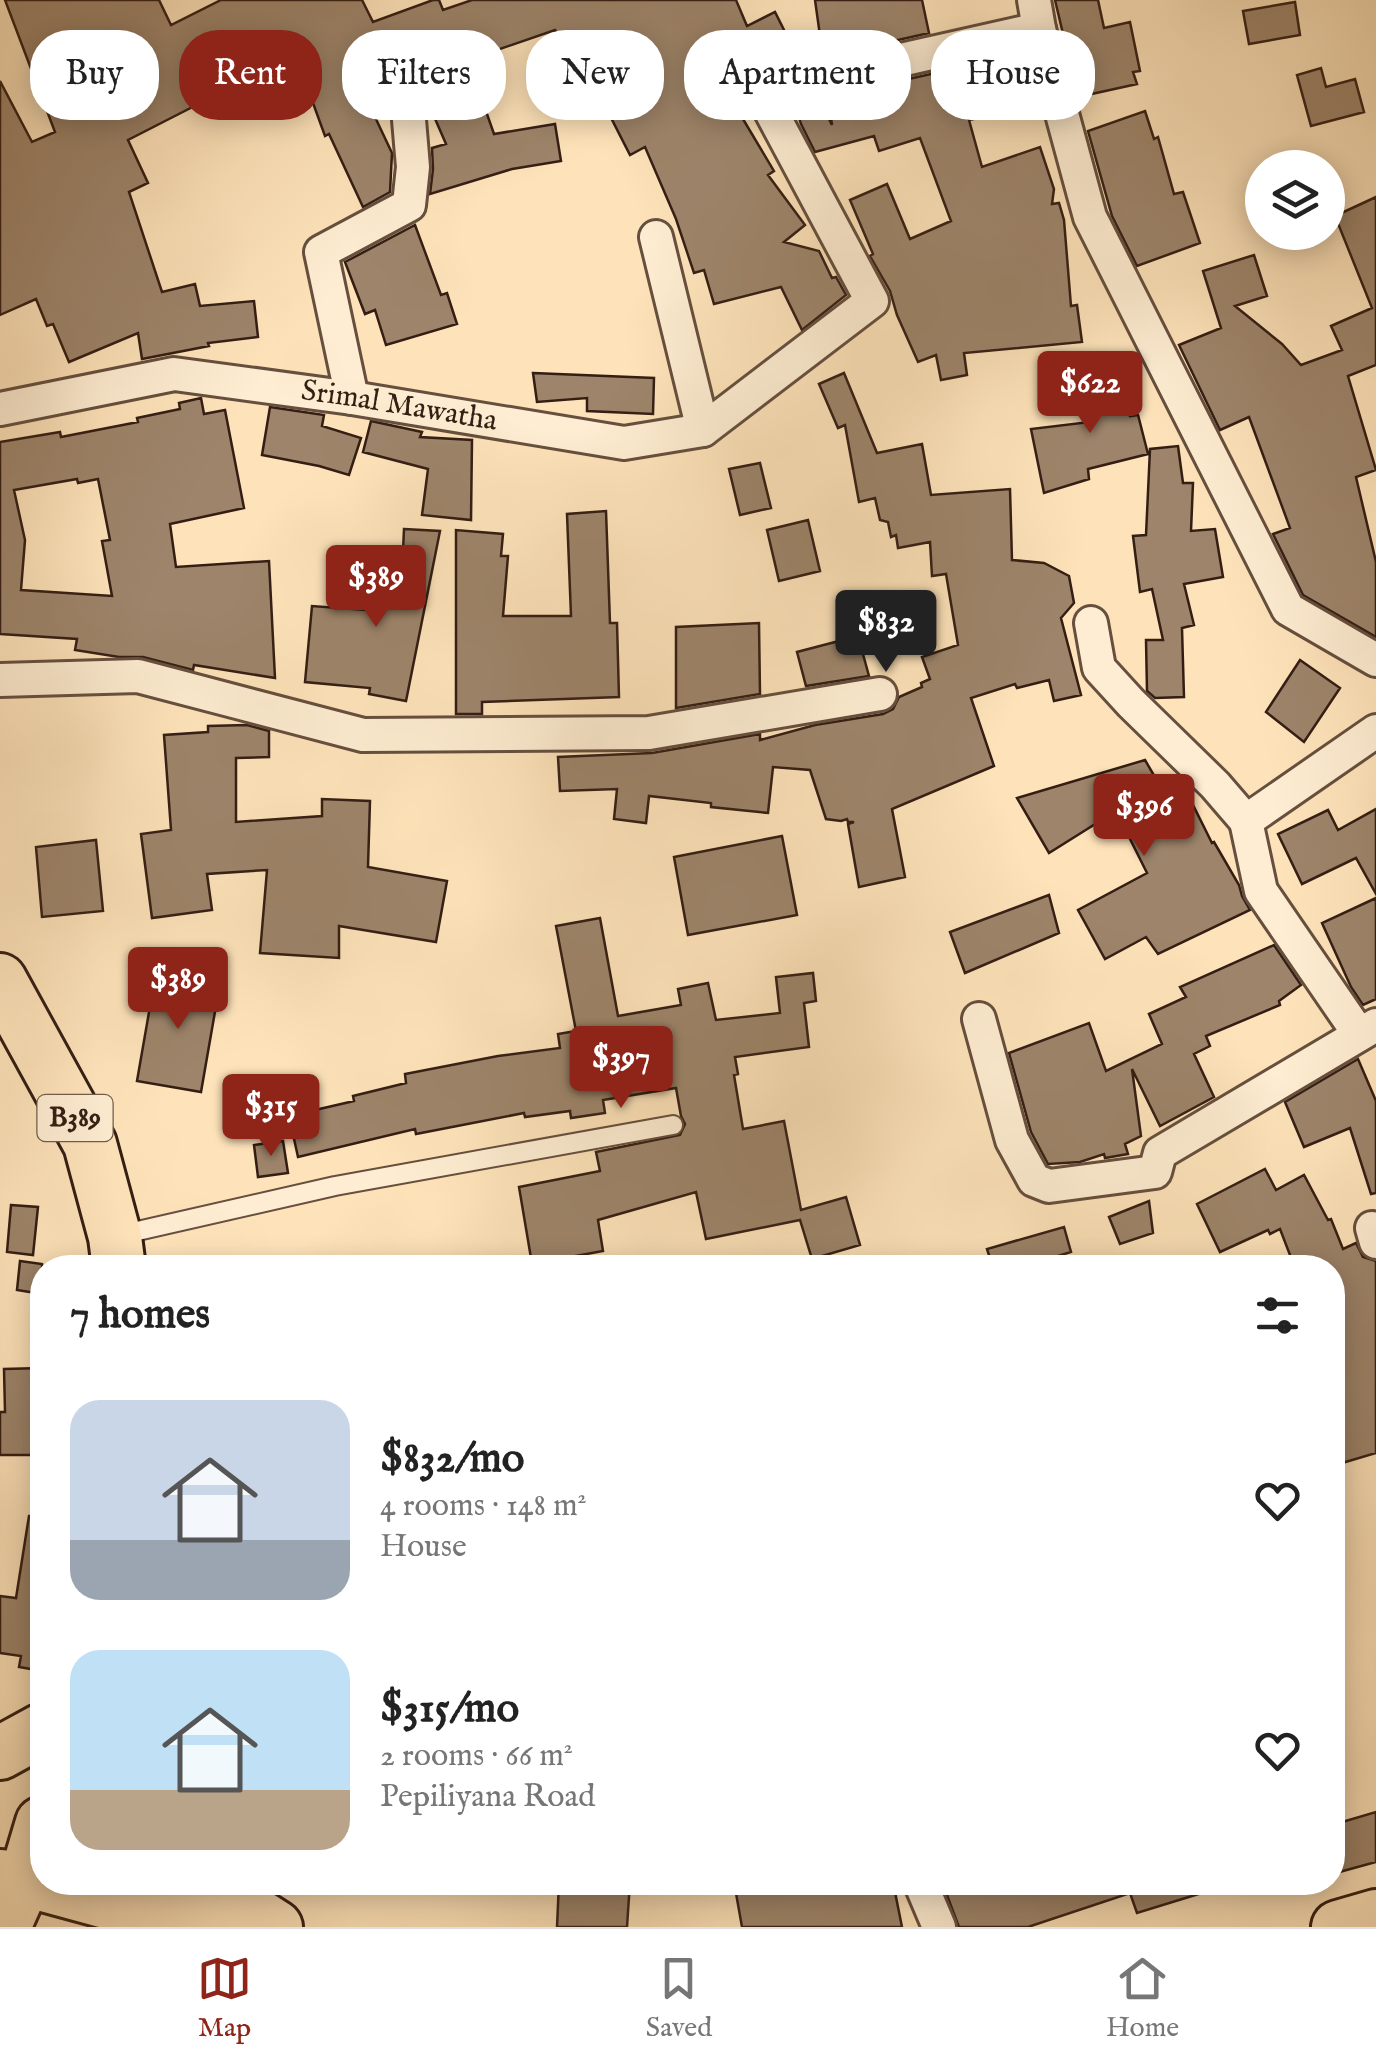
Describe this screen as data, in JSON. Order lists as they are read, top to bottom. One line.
{"streets":{"main road":["B389"],"street":["Srimal Mawatha"]},"page":{"chip":["Buy","Rent","Filters","New","Apartment","House"],"price":["$622","$389","$832","$396","$389","$397","$315"],"heading":"7 homes","list":[{"name":"$832/mo","note":"4 rooms · 148 m² · House"},{"name":"$315/mo","note":"2 rooms · 66 m² · Pepiliyana Road"}],"tabs":["Map","Saved","Home"]}}
